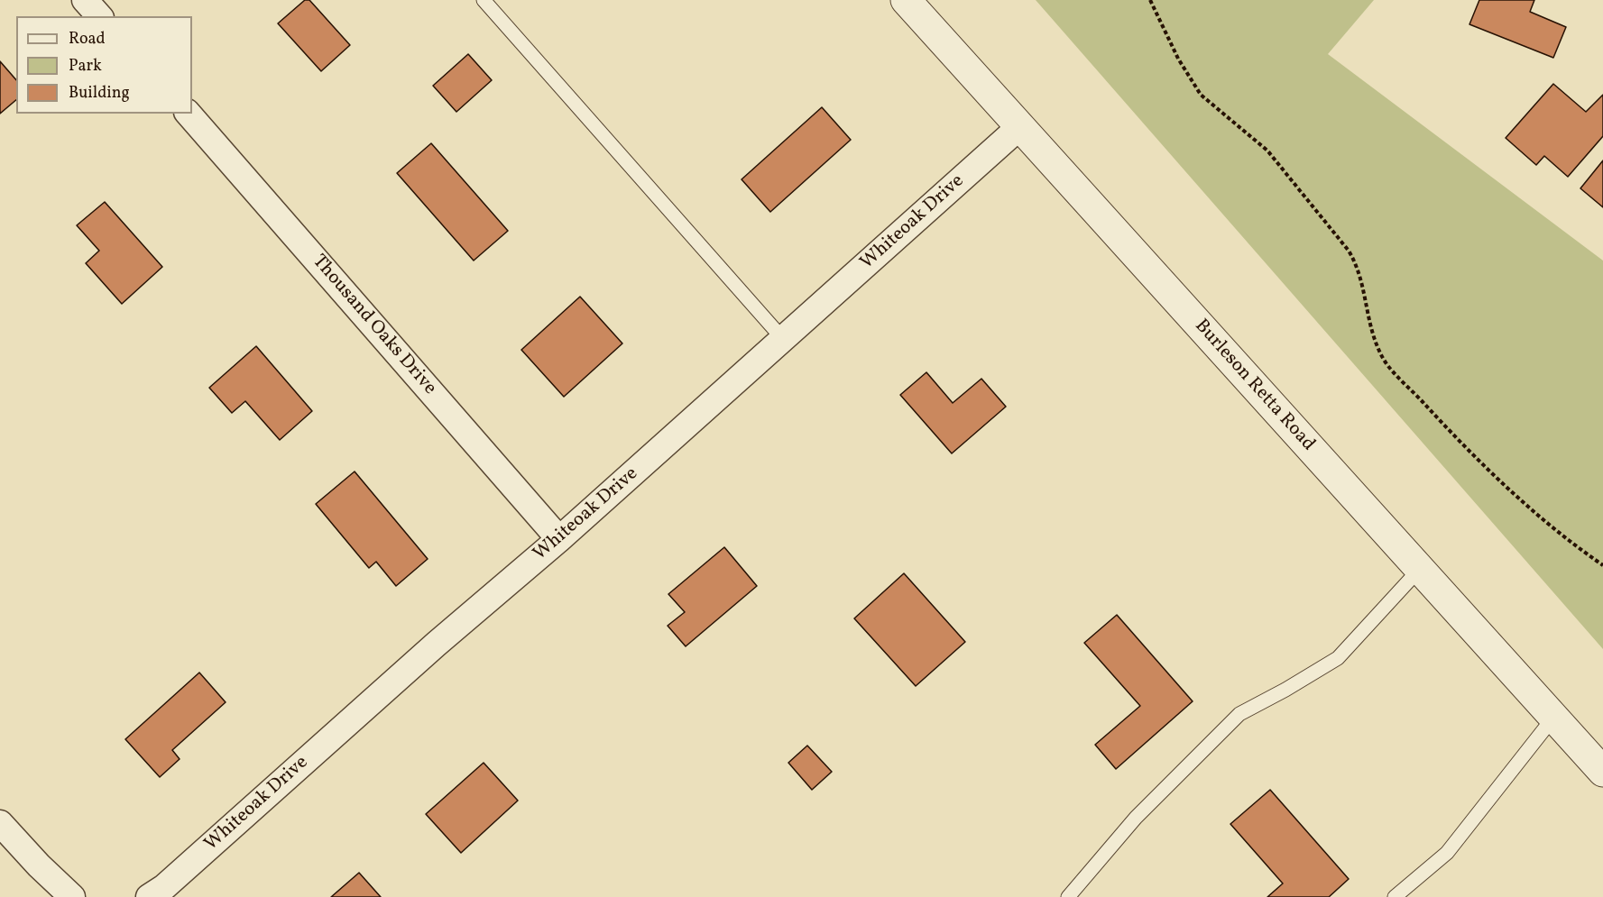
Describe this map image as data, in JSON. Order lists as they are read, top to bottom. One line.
{"streets":{"street":["Whiteoak Drive","Thousand Oaks Drive","Burleson Retta Road"]},"crossings":[["Whiteoak Drive","Thousand Oaks Drive"],["Whiteoak Drive","Burleson Retta Road"]],"legend":["Road","Park","Building"]}
